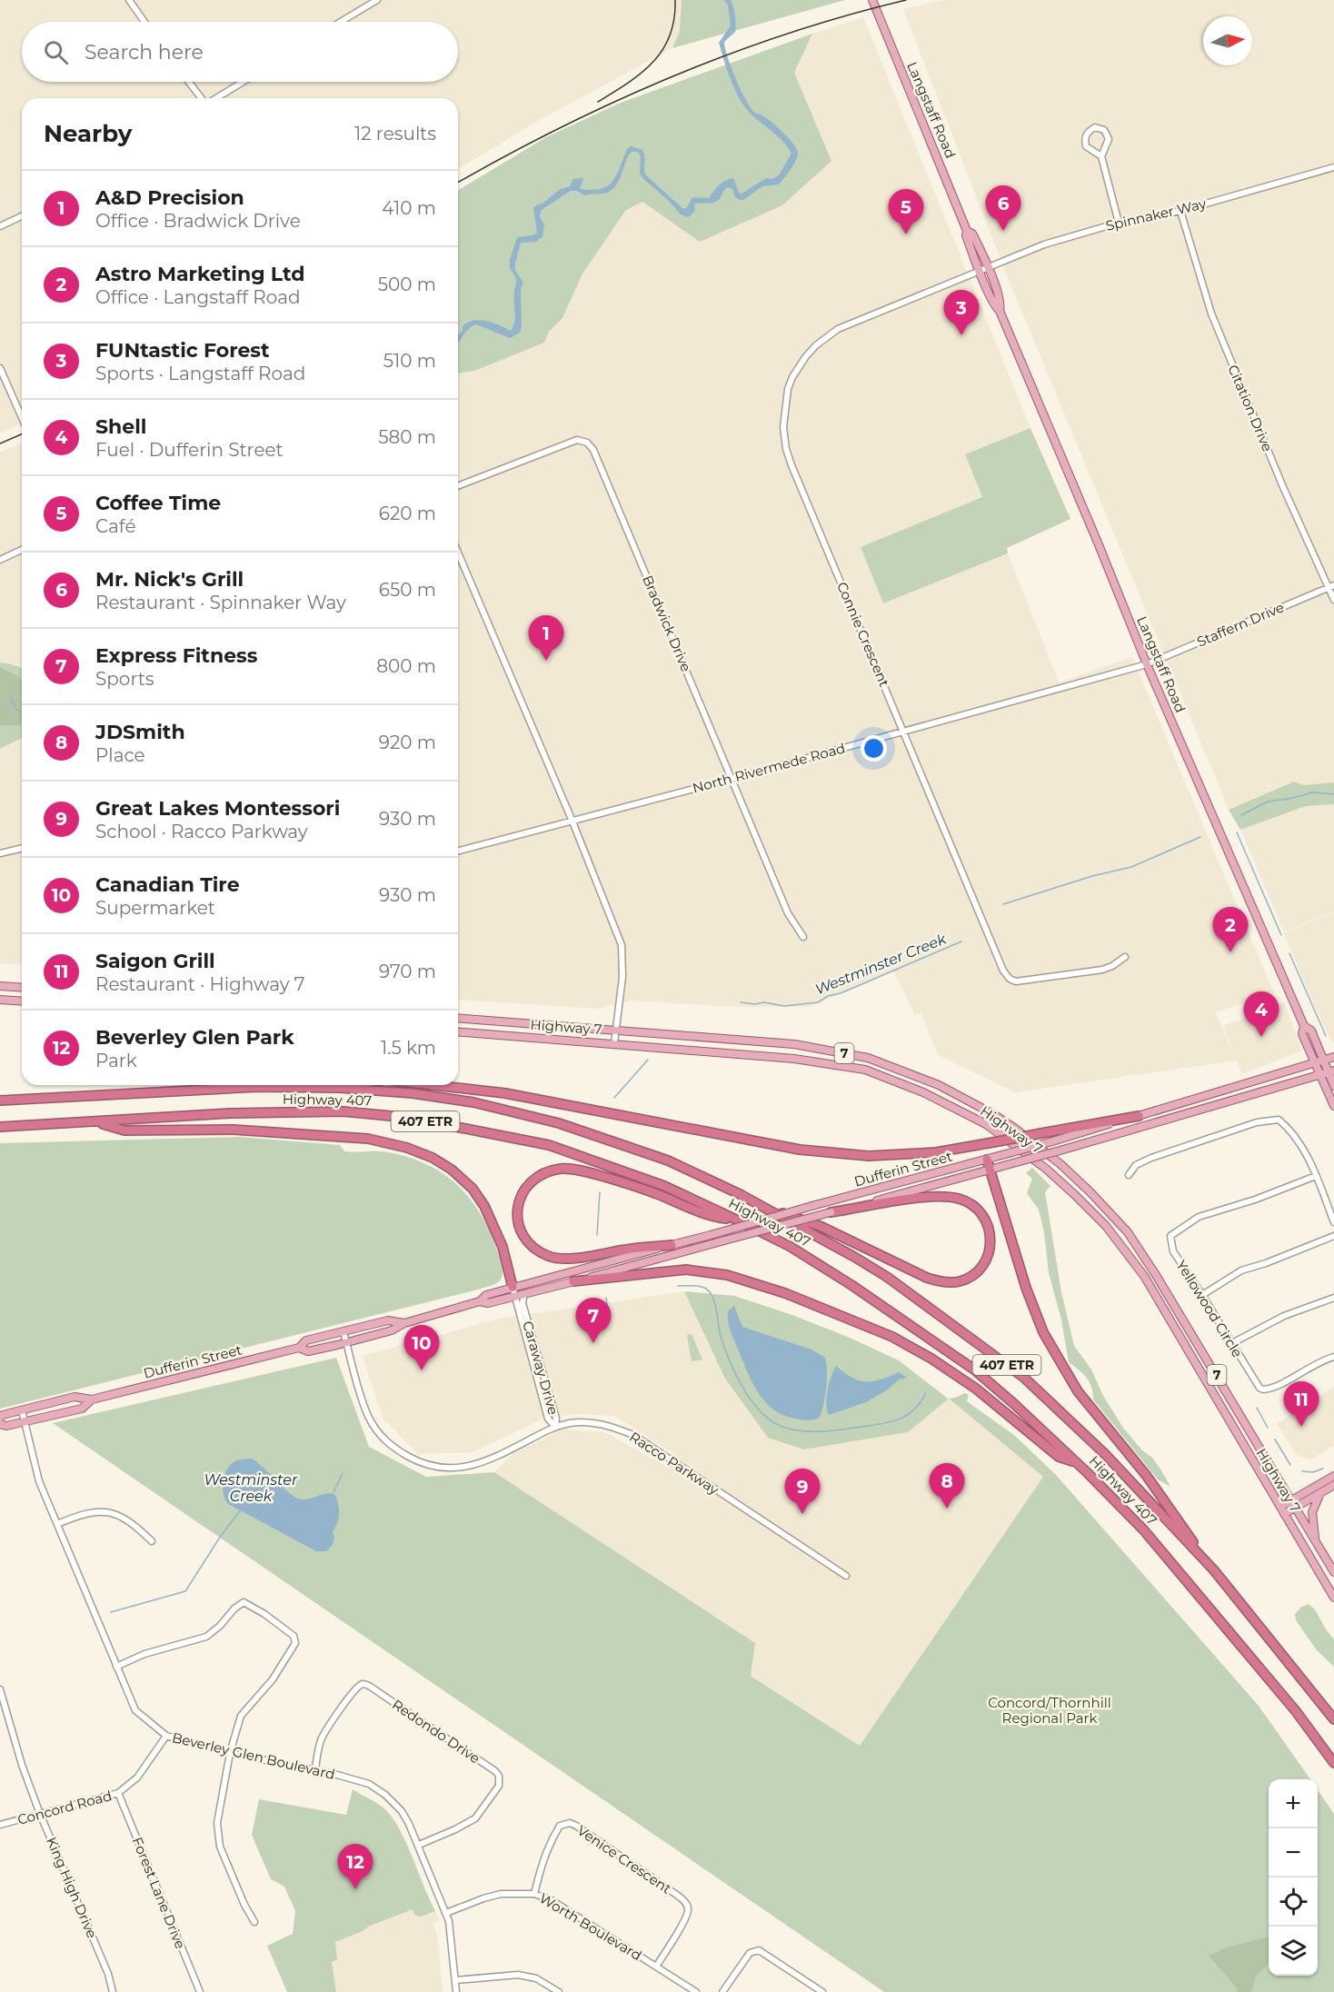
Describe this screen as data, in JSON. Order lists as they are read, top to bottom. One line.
{"streets":{"highway":["Highway 407","407 ETR"],"main road":["Langstaff Road","Highway 7","7","Dufferin Street"],"street":["Spinnaker Way","Citation Drive","Bradwick Drive","Staffern Drive","Connie Crescent","North Rivermede Road","Yellowood Circle","Caraway Drive","Racco Parkway","Redondo Drive","Beverley Glen Boulevard","Concord Road","Venice Crescent","King High Drive","Forest Lane Drive","Worth Boulevard"]},"crossings":[["Langstaff Road","Spinnaker Way"],["Langstaff Road","Staffern Drive"],["Langstaff Road","Connie Crescent"],["Langstaff Road","North Rivermede Road"],["Langstaff Road","Dufferin Street"],["Spinnaker Way","Citation Drive"],["Spinnaker Way","Connie Crescent"],["Citation Drive","Staffern Drive"],["Bradwick Drive","North Rivermede Road"],["Staffern Drive","North Rivermede Road"],["Connie Crescent","North Rivermede Road"],["Dufferin Street","Caraway Drive"],["Dufferin Street","Racco Parkway"],["Dufferin Street","Beverley Glen Boulevard"],["Caraway Drive","Racco Parkway"],["Redondo Drive","Beverley Glen Boulevard"],["Beverley Glen Boulevard","Concord Road"],["Beverley Glen Boulevard","Worth Boulevard"],["Concord Road","King High Drive"],["Concord Road","Forest Lane Drive"],["Venice Crescent","Worth Boulevard"]],"water":["Westminster Creek"],"parks":["Concord/Thornhill Regional Park"],"north":"right","page":{"search":"Search here","heading":["Nearby","12 results"],"list":[{"mark":"1","name":"A&D Precision","note":"Office · Bradwick Drive","value":"410 m"},{"mark":"2","name":"Astro Marketing Ltd","note":"Office · Langstaff Road","value":"500 m"},{"mark":"3","name":"FUNtastic Forest","note":"Sports · Langstaff Road","value":"510 m"},{"mark":"4","name":"Shell","note":"Fuel · Dufferin Street","value":"580 m"},{"mark":"5","name":"Coffee Time","note":"Café","value":"620 m"},{"mark":"6","name":"Mr. Nick's Grill","note":"Restaurant · Spinnaker Way","value":"650 m"},{"mark":"7","name":"Express Fitness","note":"Sports","value":"800 m"},{"mark":"8","name":"JDSmith","note":"Place","value":"920 m"},{"mark":"9","name":"Great Lakes Montessori","note":"School · Racco Parkway","value":"930 m"},{"mark":"10","name":"Canadian Tire","note":"Supermarket","value":"930 m"},{"mark":"11","name":"Saigon Grill","note":"Restaurant · Highway 7","value":"970 m"},{"mark":"12","name":"Beverley Glen Park","note":"Park","value":"1.5 km"}],"pins":["6","5","3","1","2","4","7","10","11","8","9","12"],"map_buttons":["+","−"]}}
